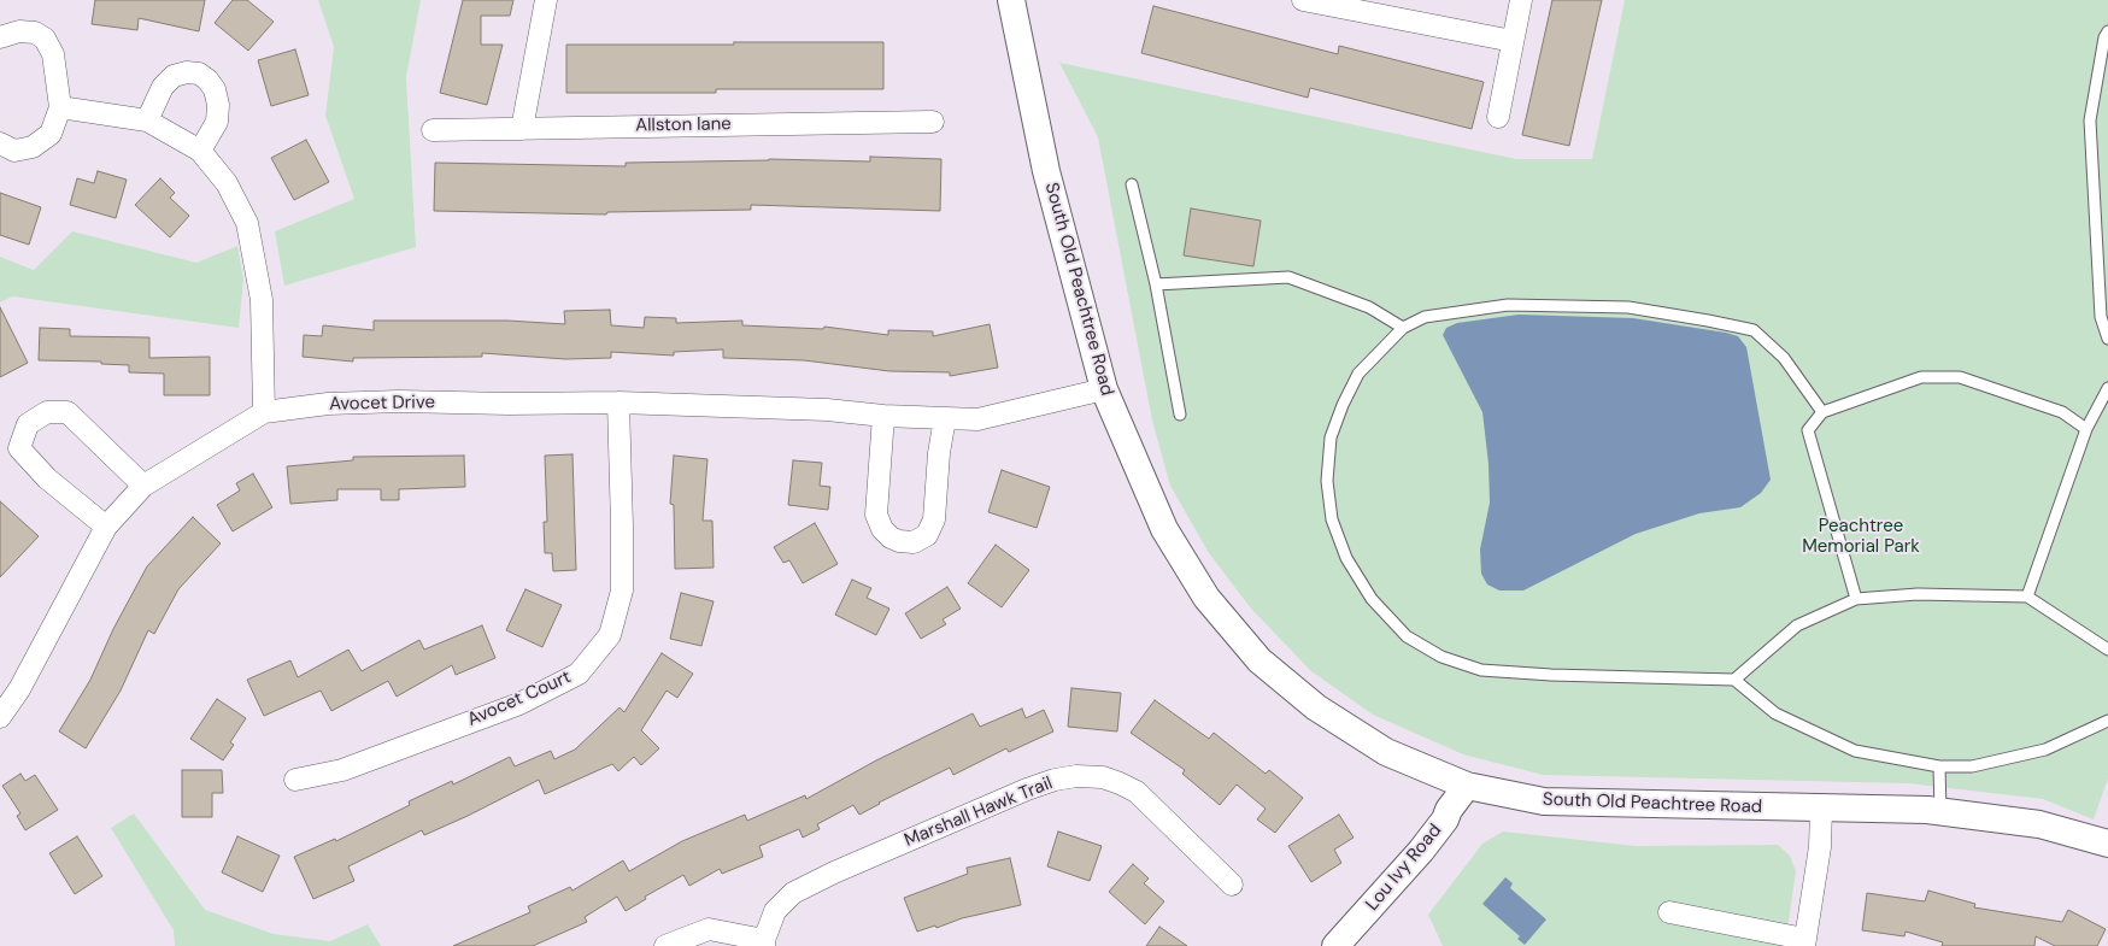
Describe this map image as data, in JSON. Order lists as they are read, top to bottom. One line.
{"streets":{"street":["Allston lane","South Old Peachtree Road","Avocet Drive","Avocet Court","Marshall Hawk Trail","Lou Ivy Road"]},"crossings":[["South Old Peachtree Road","Avocet Drive"],["South Old Peachtree Road","Lou Ivy Road"],["Avocet Drive","Avocet Court"]],"parks":["Peachtree Memorial Park"]}
